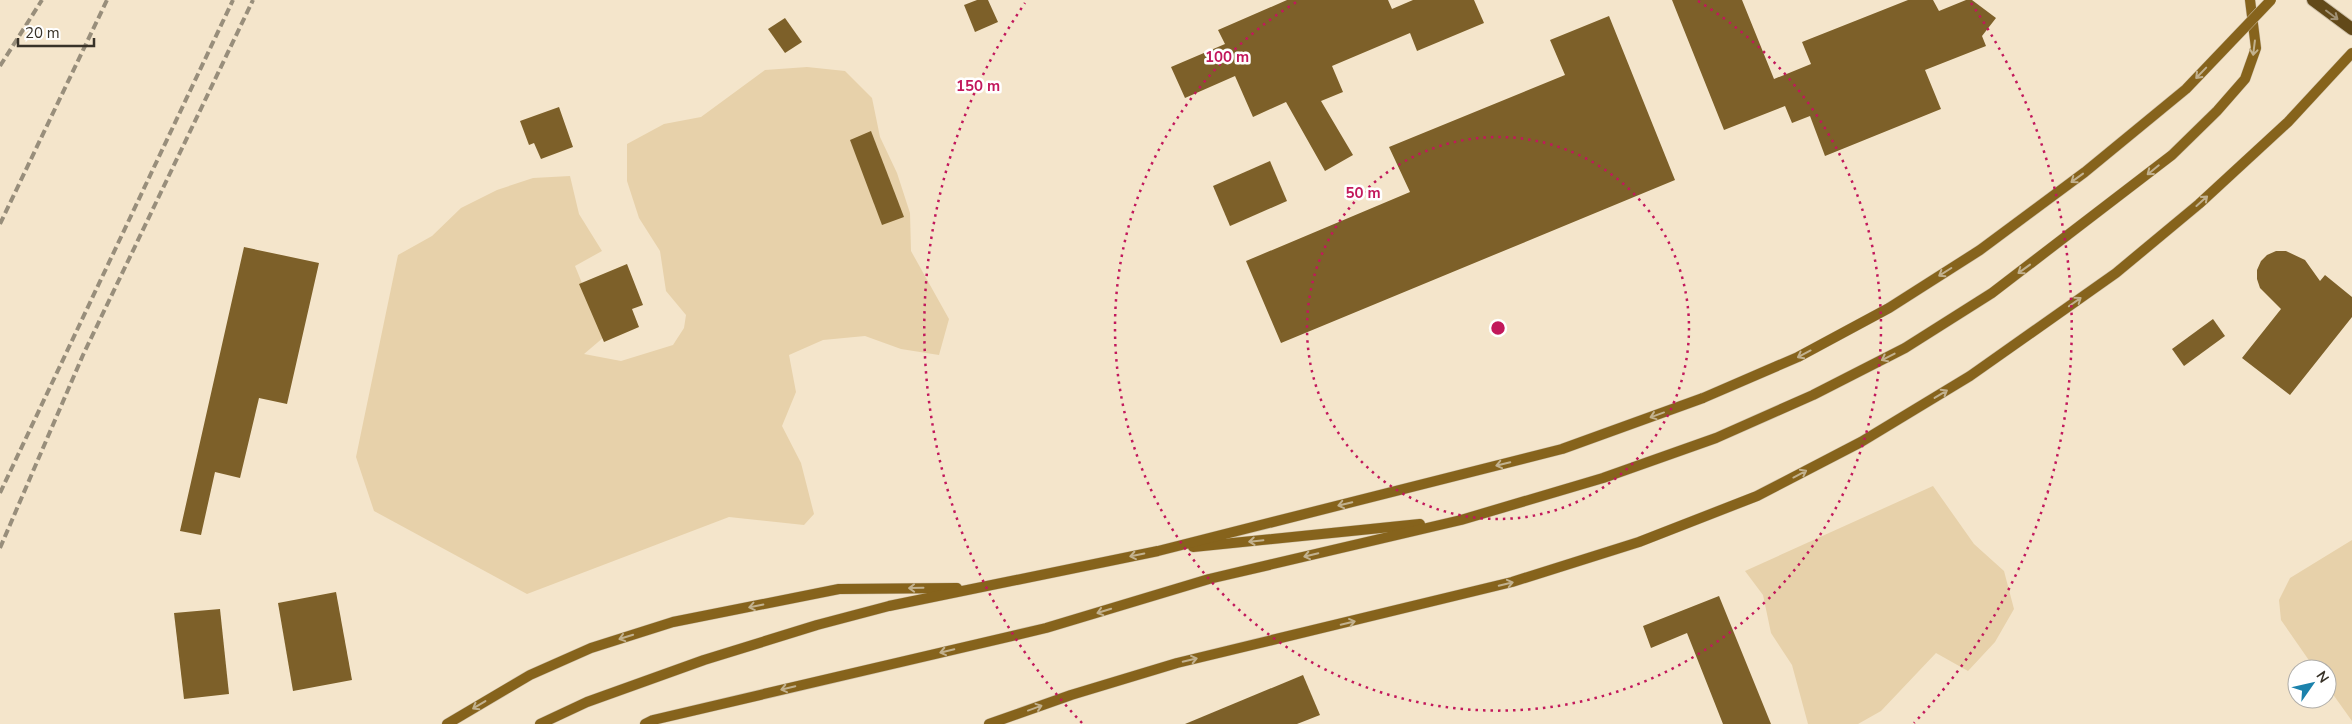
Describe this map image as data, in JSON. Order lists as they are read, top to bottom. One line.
{"scale_bar":"20 m","north":"top right","rings":["100 m","150 m","50 m"]}
